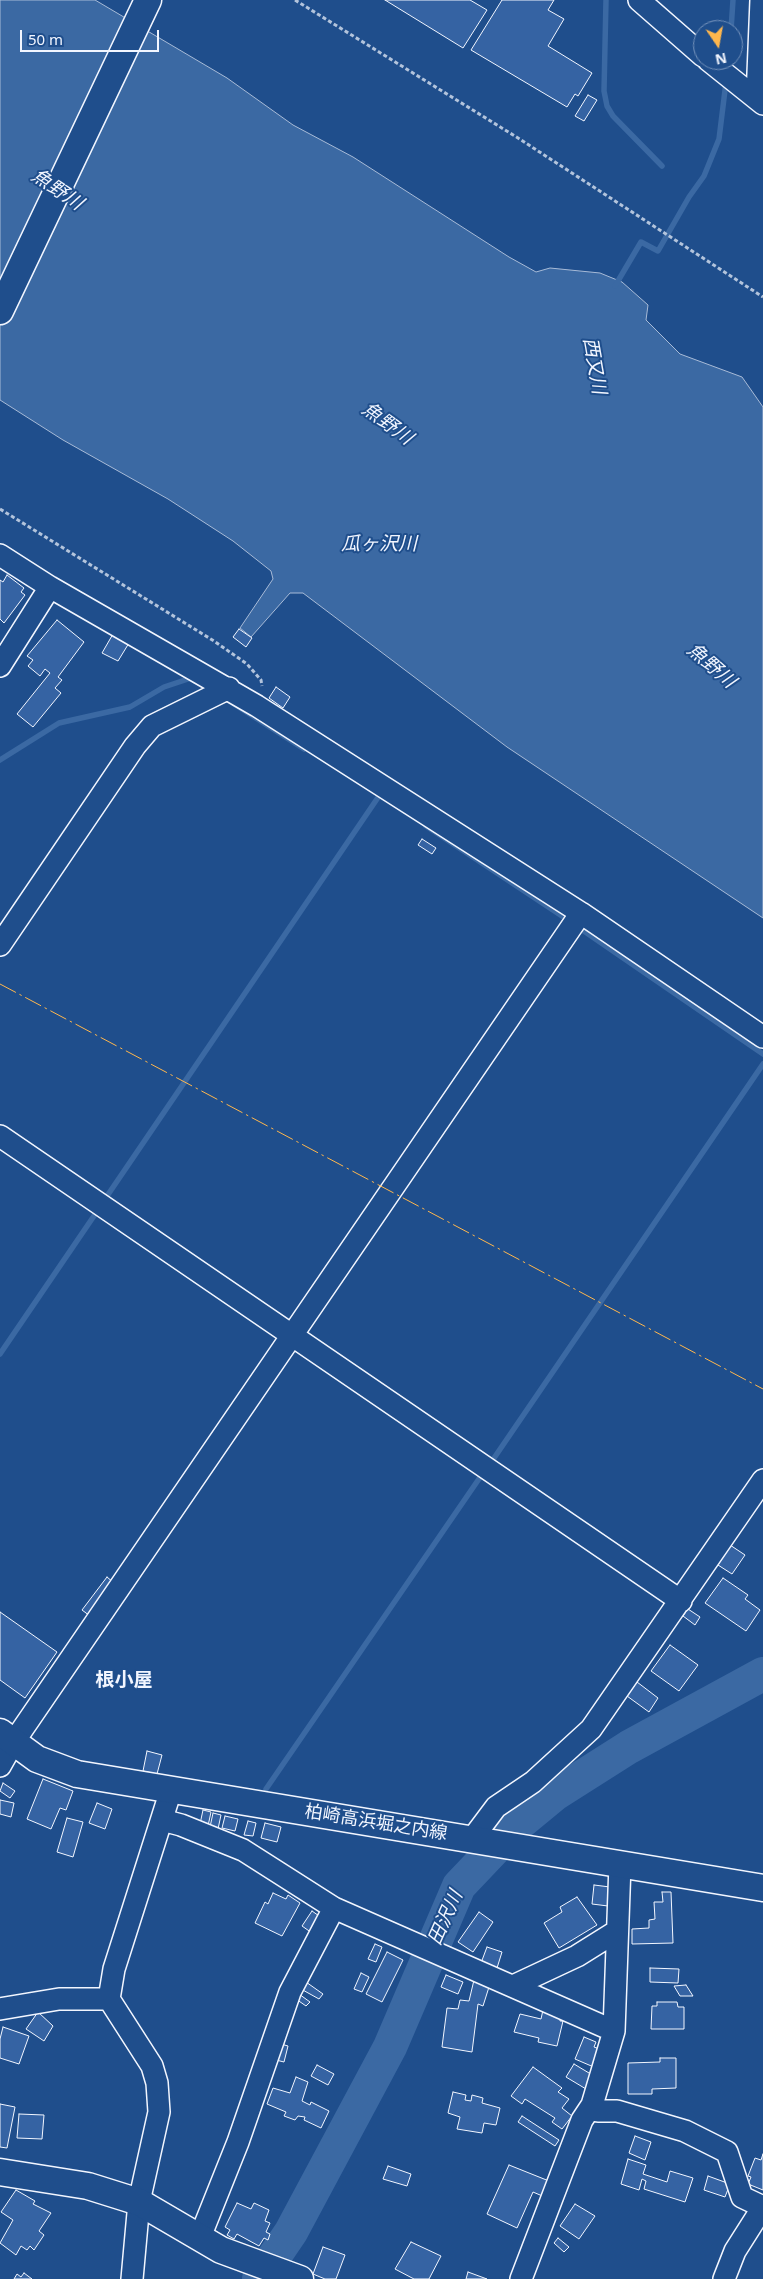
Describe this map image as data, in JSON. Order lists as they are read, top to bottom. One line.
{"streets":{"main road":["柏崎高浜堀之内線"]},"districts":["根小屋"],"water":["魚野川","西又川","瓜ヶ沢川","田沢川"],"scale_bar":"50 m","north":"bottom"}
